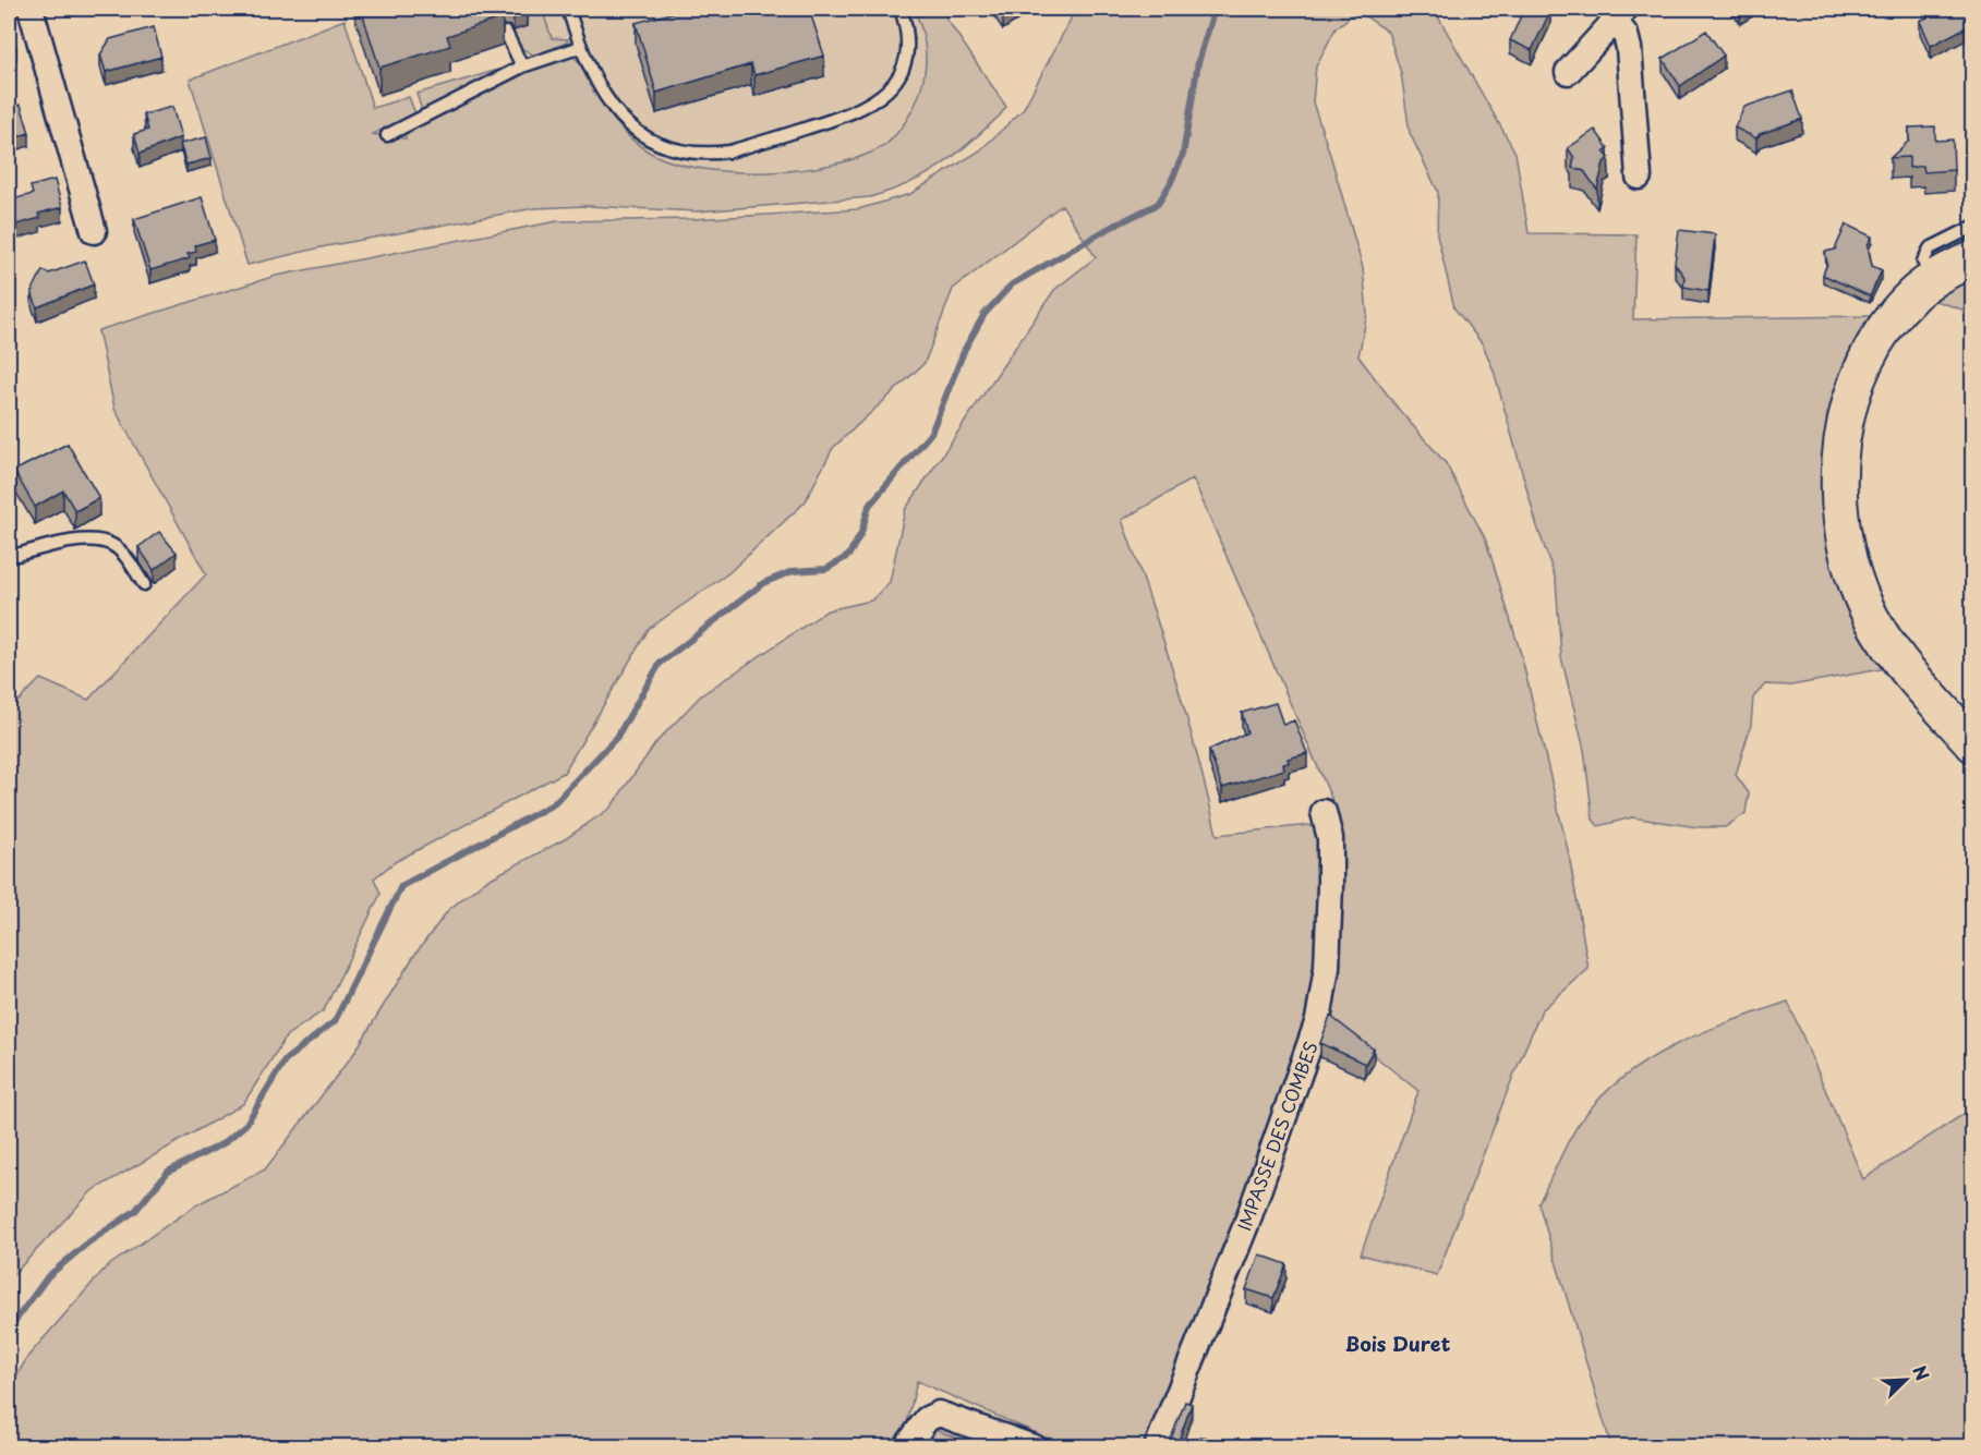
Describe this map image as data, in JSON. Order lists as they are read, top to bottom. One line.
{"streets":{"street":["IMPASSE DES COMBES"]},"districts":["Bois Duret"],"north":"top right"}
